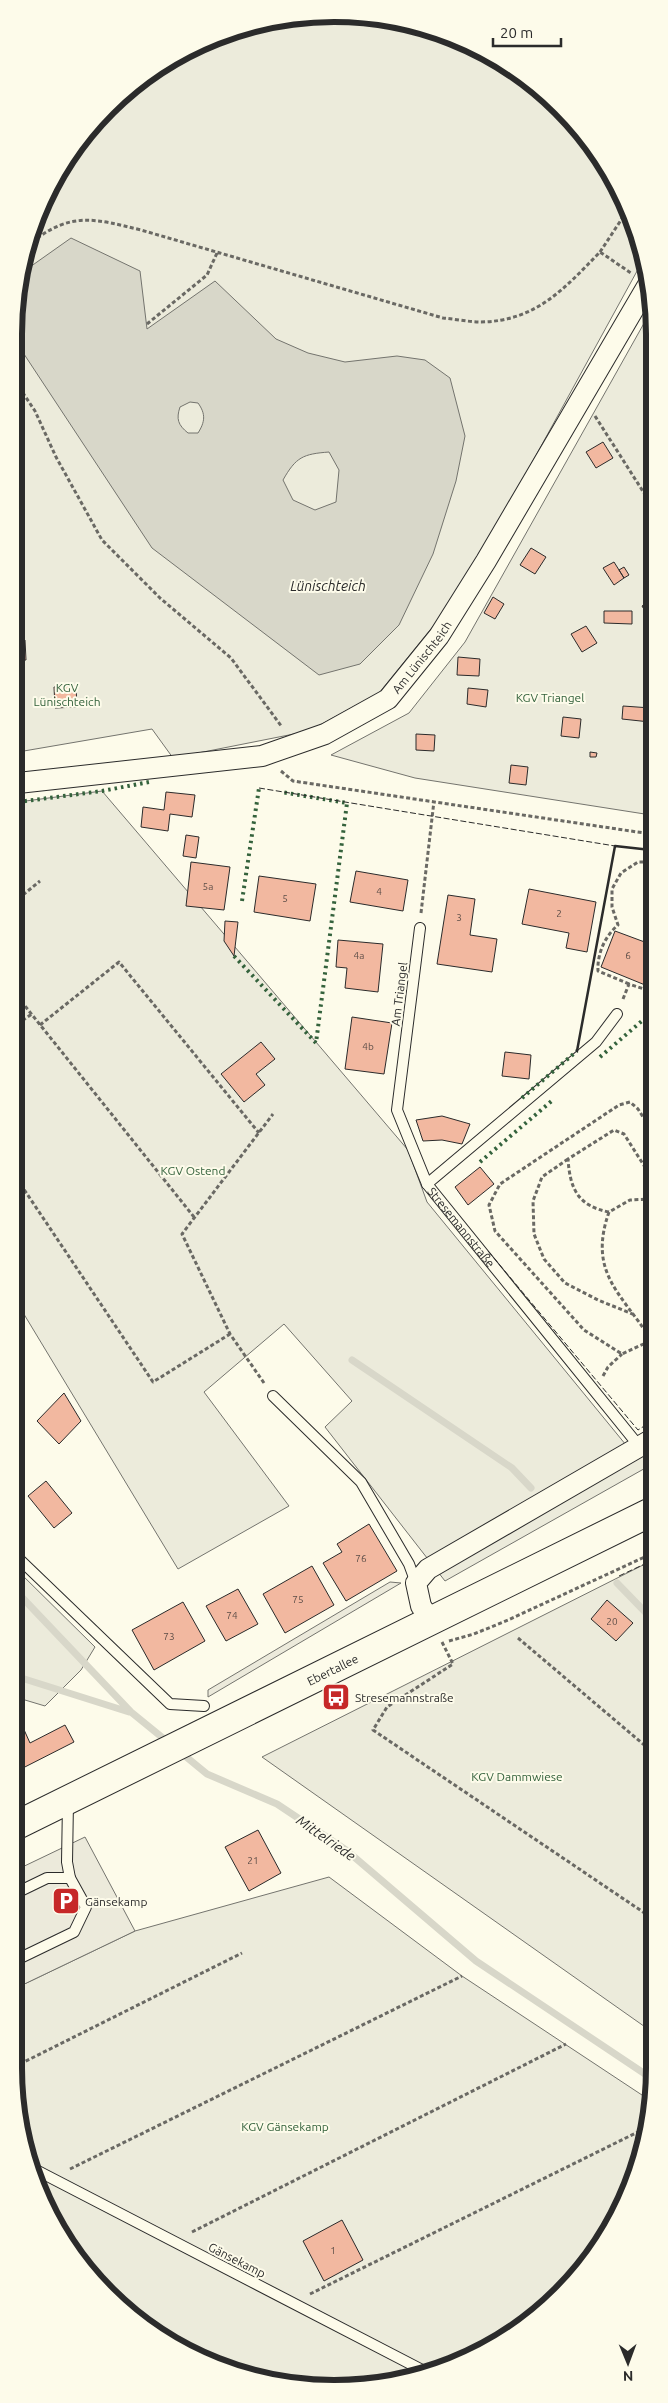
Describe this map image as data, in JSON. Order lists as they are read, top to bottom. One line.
{"streets":{"main road":["Ebertallee"],"street":["Am Lünischteich","Stresemannstraße"],"lane":["Am Triangel","Gänsekamp"]},"crossings":[["Am Triangel","Stresemannstraße"]],"water":["Lünischteich","Mittelriede"],"parks":["KGV Lünischteich","KGV Triangel","KGV Ostend","KGV Dammwiese","KGV Gänsekamp"],"places":{"bus stop":["Stresemannstraße"],"parking":["Gänsekamp"]},"house_numbers":["5a","4","5","2","3","4a","6","4b","76","75","74","20","73","21","1"],"scale_bar":"20 m","north":"bottom"}
